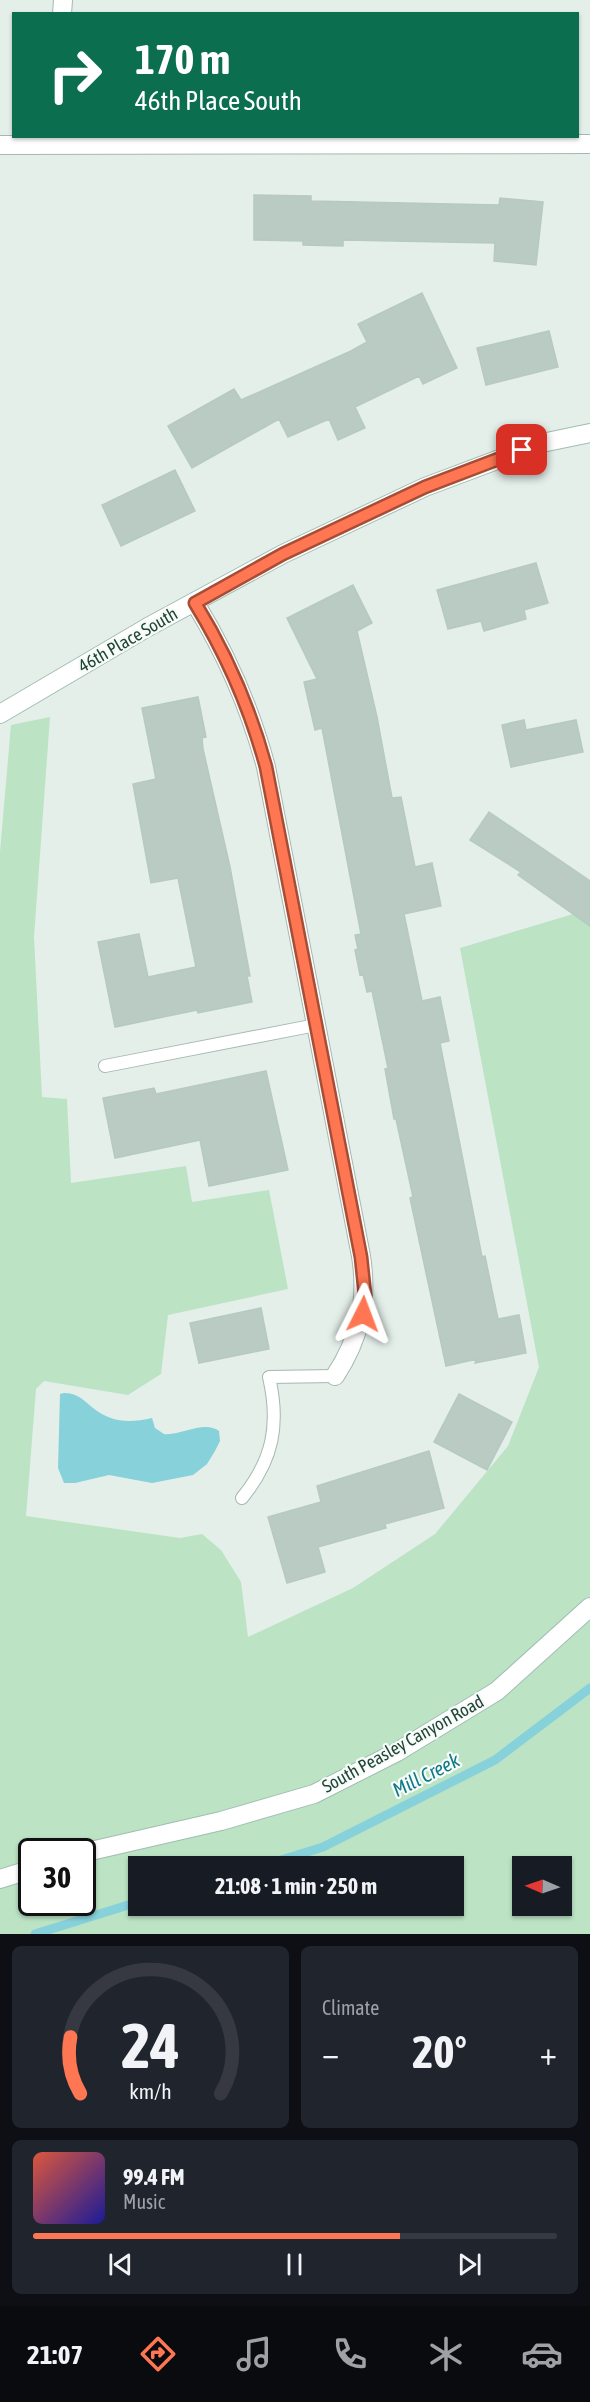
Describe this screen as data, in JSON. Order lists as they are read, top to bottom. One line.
{"streets":{"street":["46th Place South","South Peasley Canyon Road"]},"water":["Mill Creek"],"north":"left","page":{"turn":["170 m","46th Place South"],"limit":"30","trip":"21:08 · 1 min · 250 m","tile":"Climate","heat":["−","20°","+"],"song":["99.4 FM","Music"],"tabs":"21:07","gauge":["24","km/h"]}}
